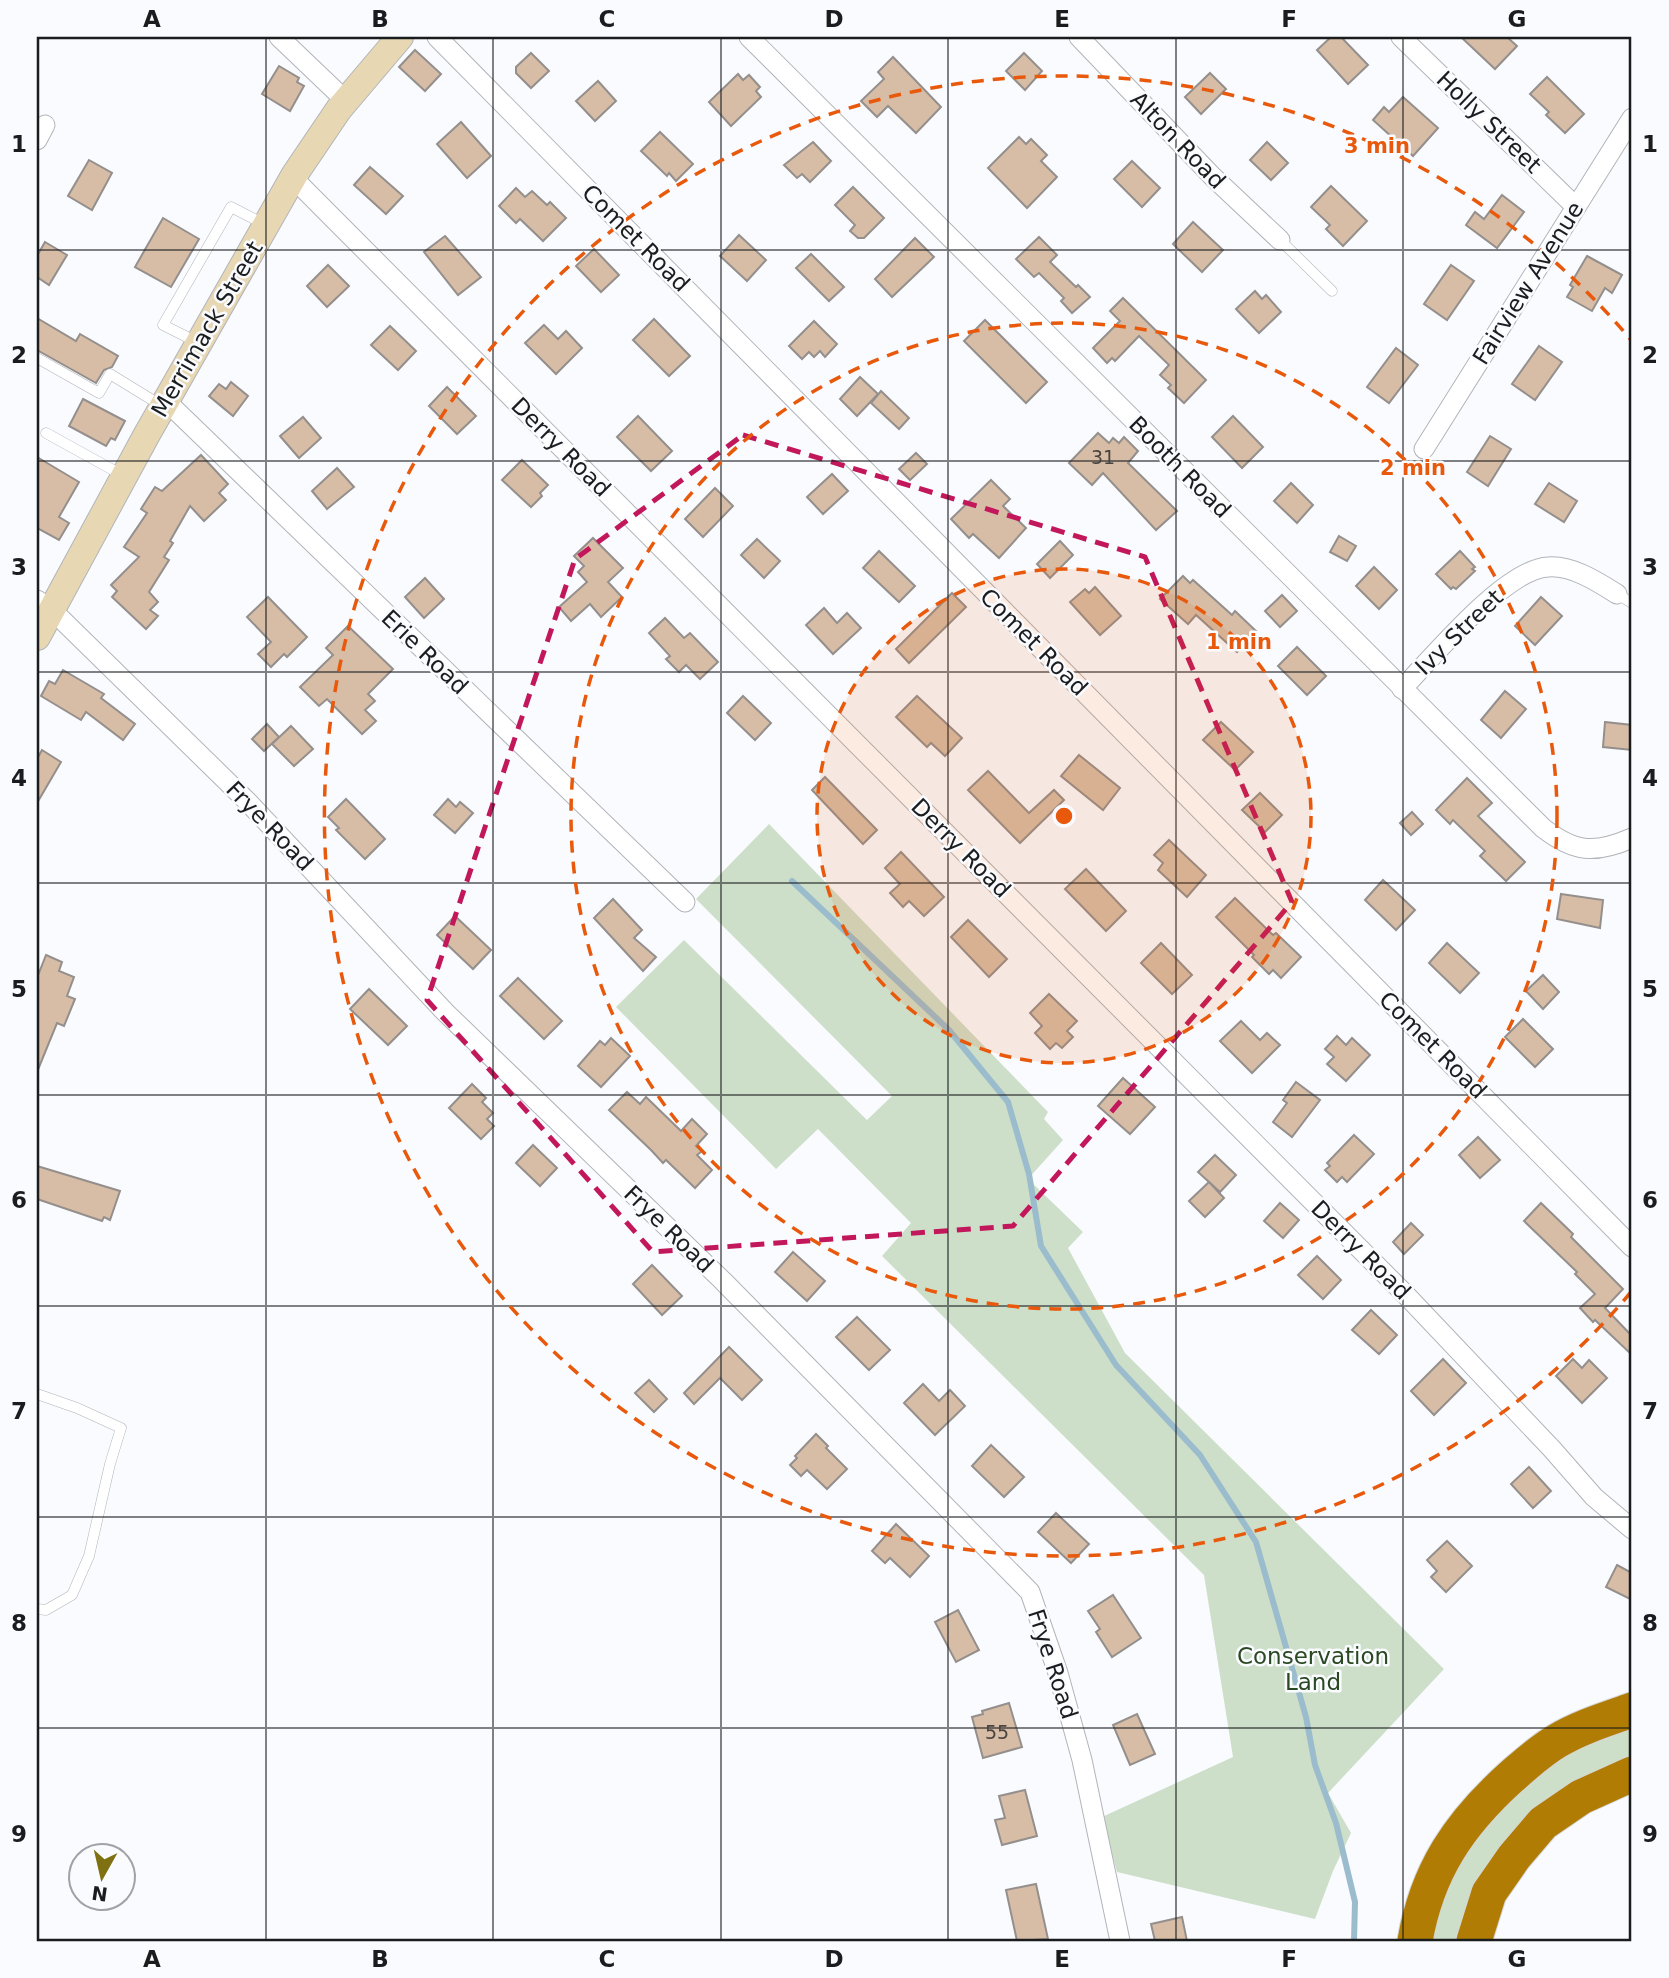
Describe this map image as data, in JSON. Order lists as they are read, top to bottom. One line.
{"streets":{"main road":["Merrimack Street"],"street":["Holly Street","Alton Road","Comet Road","Fairview Avenue","Derry Road","Booth Road","Ivy Street","Erie Road","Frye Road"]},"crossings":[["Holly Street","Fairview Avenue"],["Merrimack Street","Derry Road"],["Merrimack Street","Erie Road"],["Merrimack Street","Frye Road"],["Booth Road","Ivy Street"]],"parks":["Conservation Land"],"house_numbers":["31","55"],"north":"bottom","grid":{"columns":["A","B","C","D","E","F","G"],"rows":["1","2","3","4","5","6","7","8","9"]},"rings":["3 min","2 min","1 min"]}
